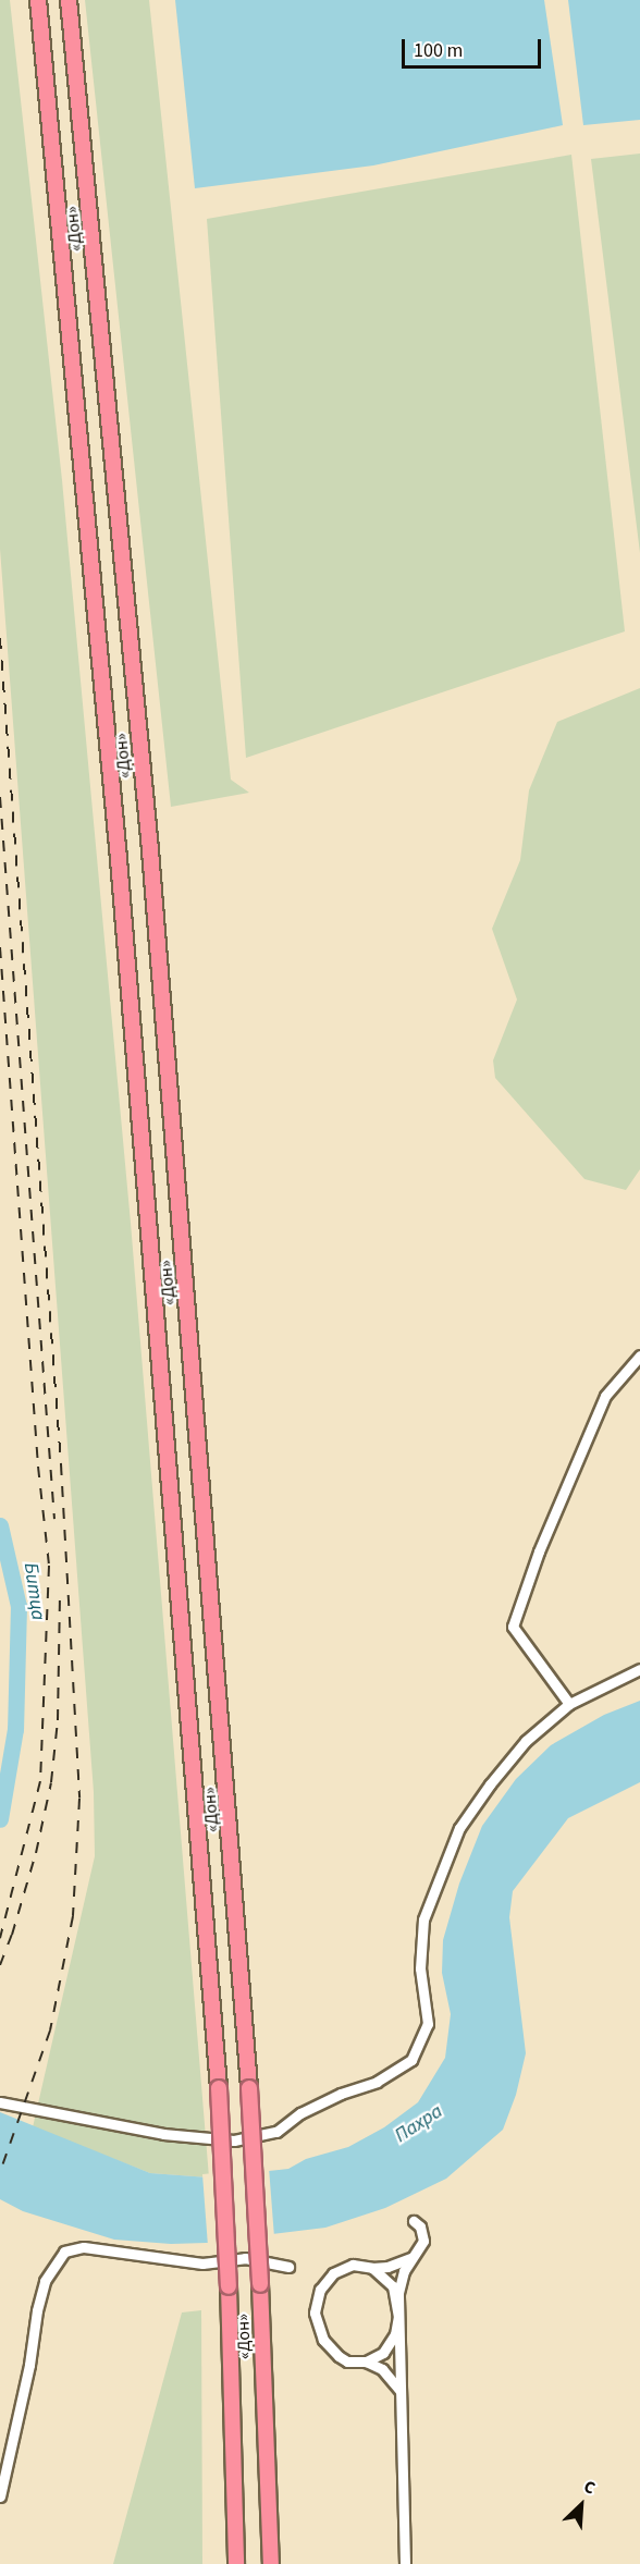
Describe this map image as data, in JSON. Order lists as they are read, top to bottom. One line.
{"streets":{"highway":["«Дон»"]},"water":["Битца","Пахра"],"scale_bar":"100 m","north":"top right"}
